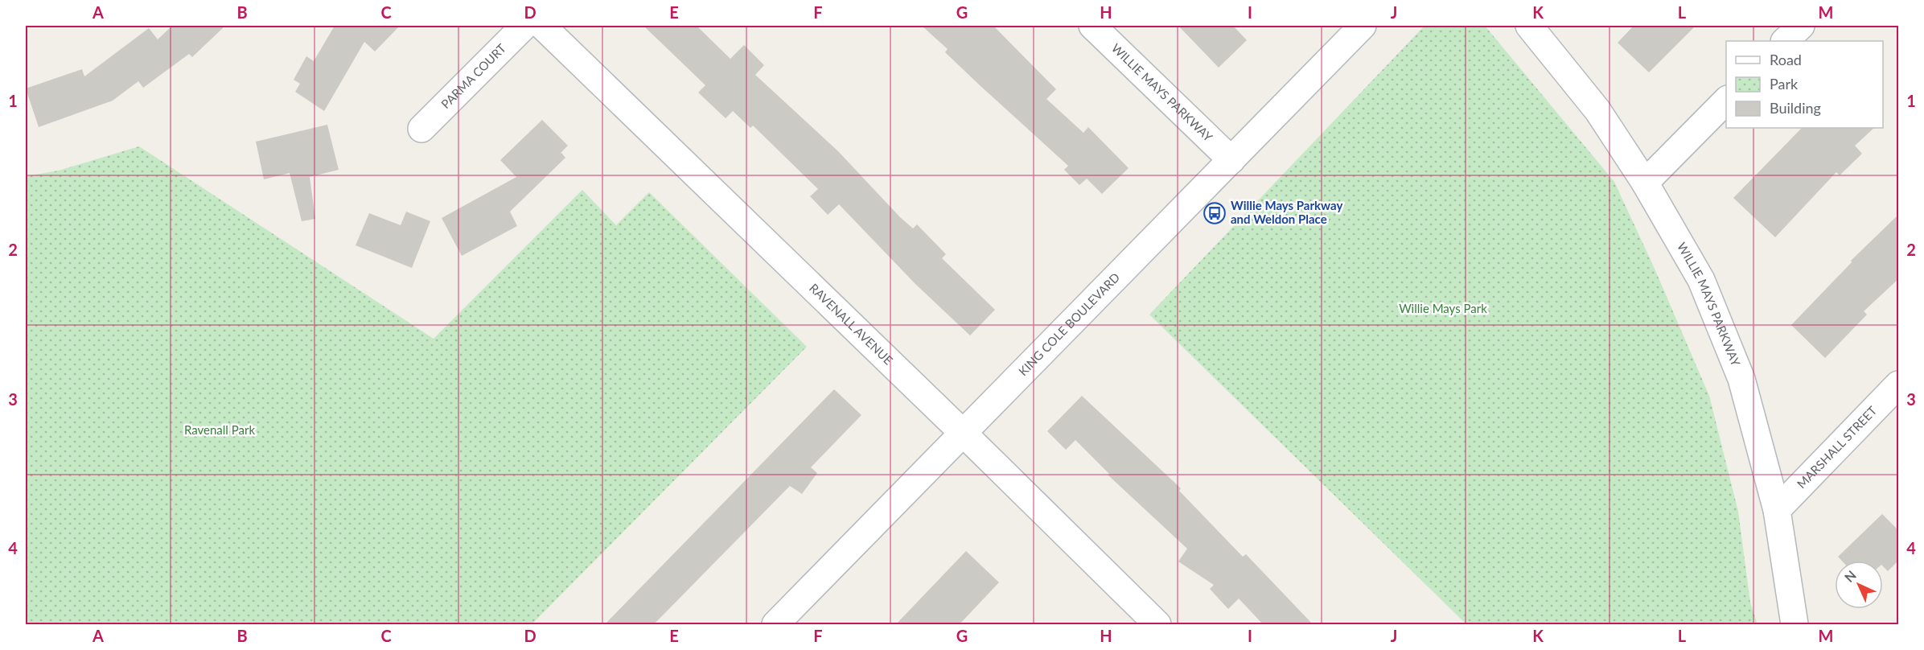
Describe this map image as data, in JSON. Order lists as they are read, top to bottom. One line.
{"streets":{"street":["PARMA COURT","WILLIE MAYS PARKWAY","RAVENALL AVENUE","KING COLE BOULEVARD","MARSHALL STREET"]},"crossings":[["WILLIE MAYS PARKWAY","KING COLE BOULEVARD"],["WILLIE MAYS PARKWAY","MARSHALL STREET"],["RAVENALL AVENUE","KING COLE BOULEVARD"]],"parks":["Willie Mays Park","Ravenall Park"],"places":{"bus stop":["Willie Mays Parkway and Weldon Place"]},"legend":["Road","Park","Building"],"north":"top left","grid":{"columns":["A","B","C","D","E","F","G","H","I","J","K","L","M"],"rows":["1","2","3","4"]}}
